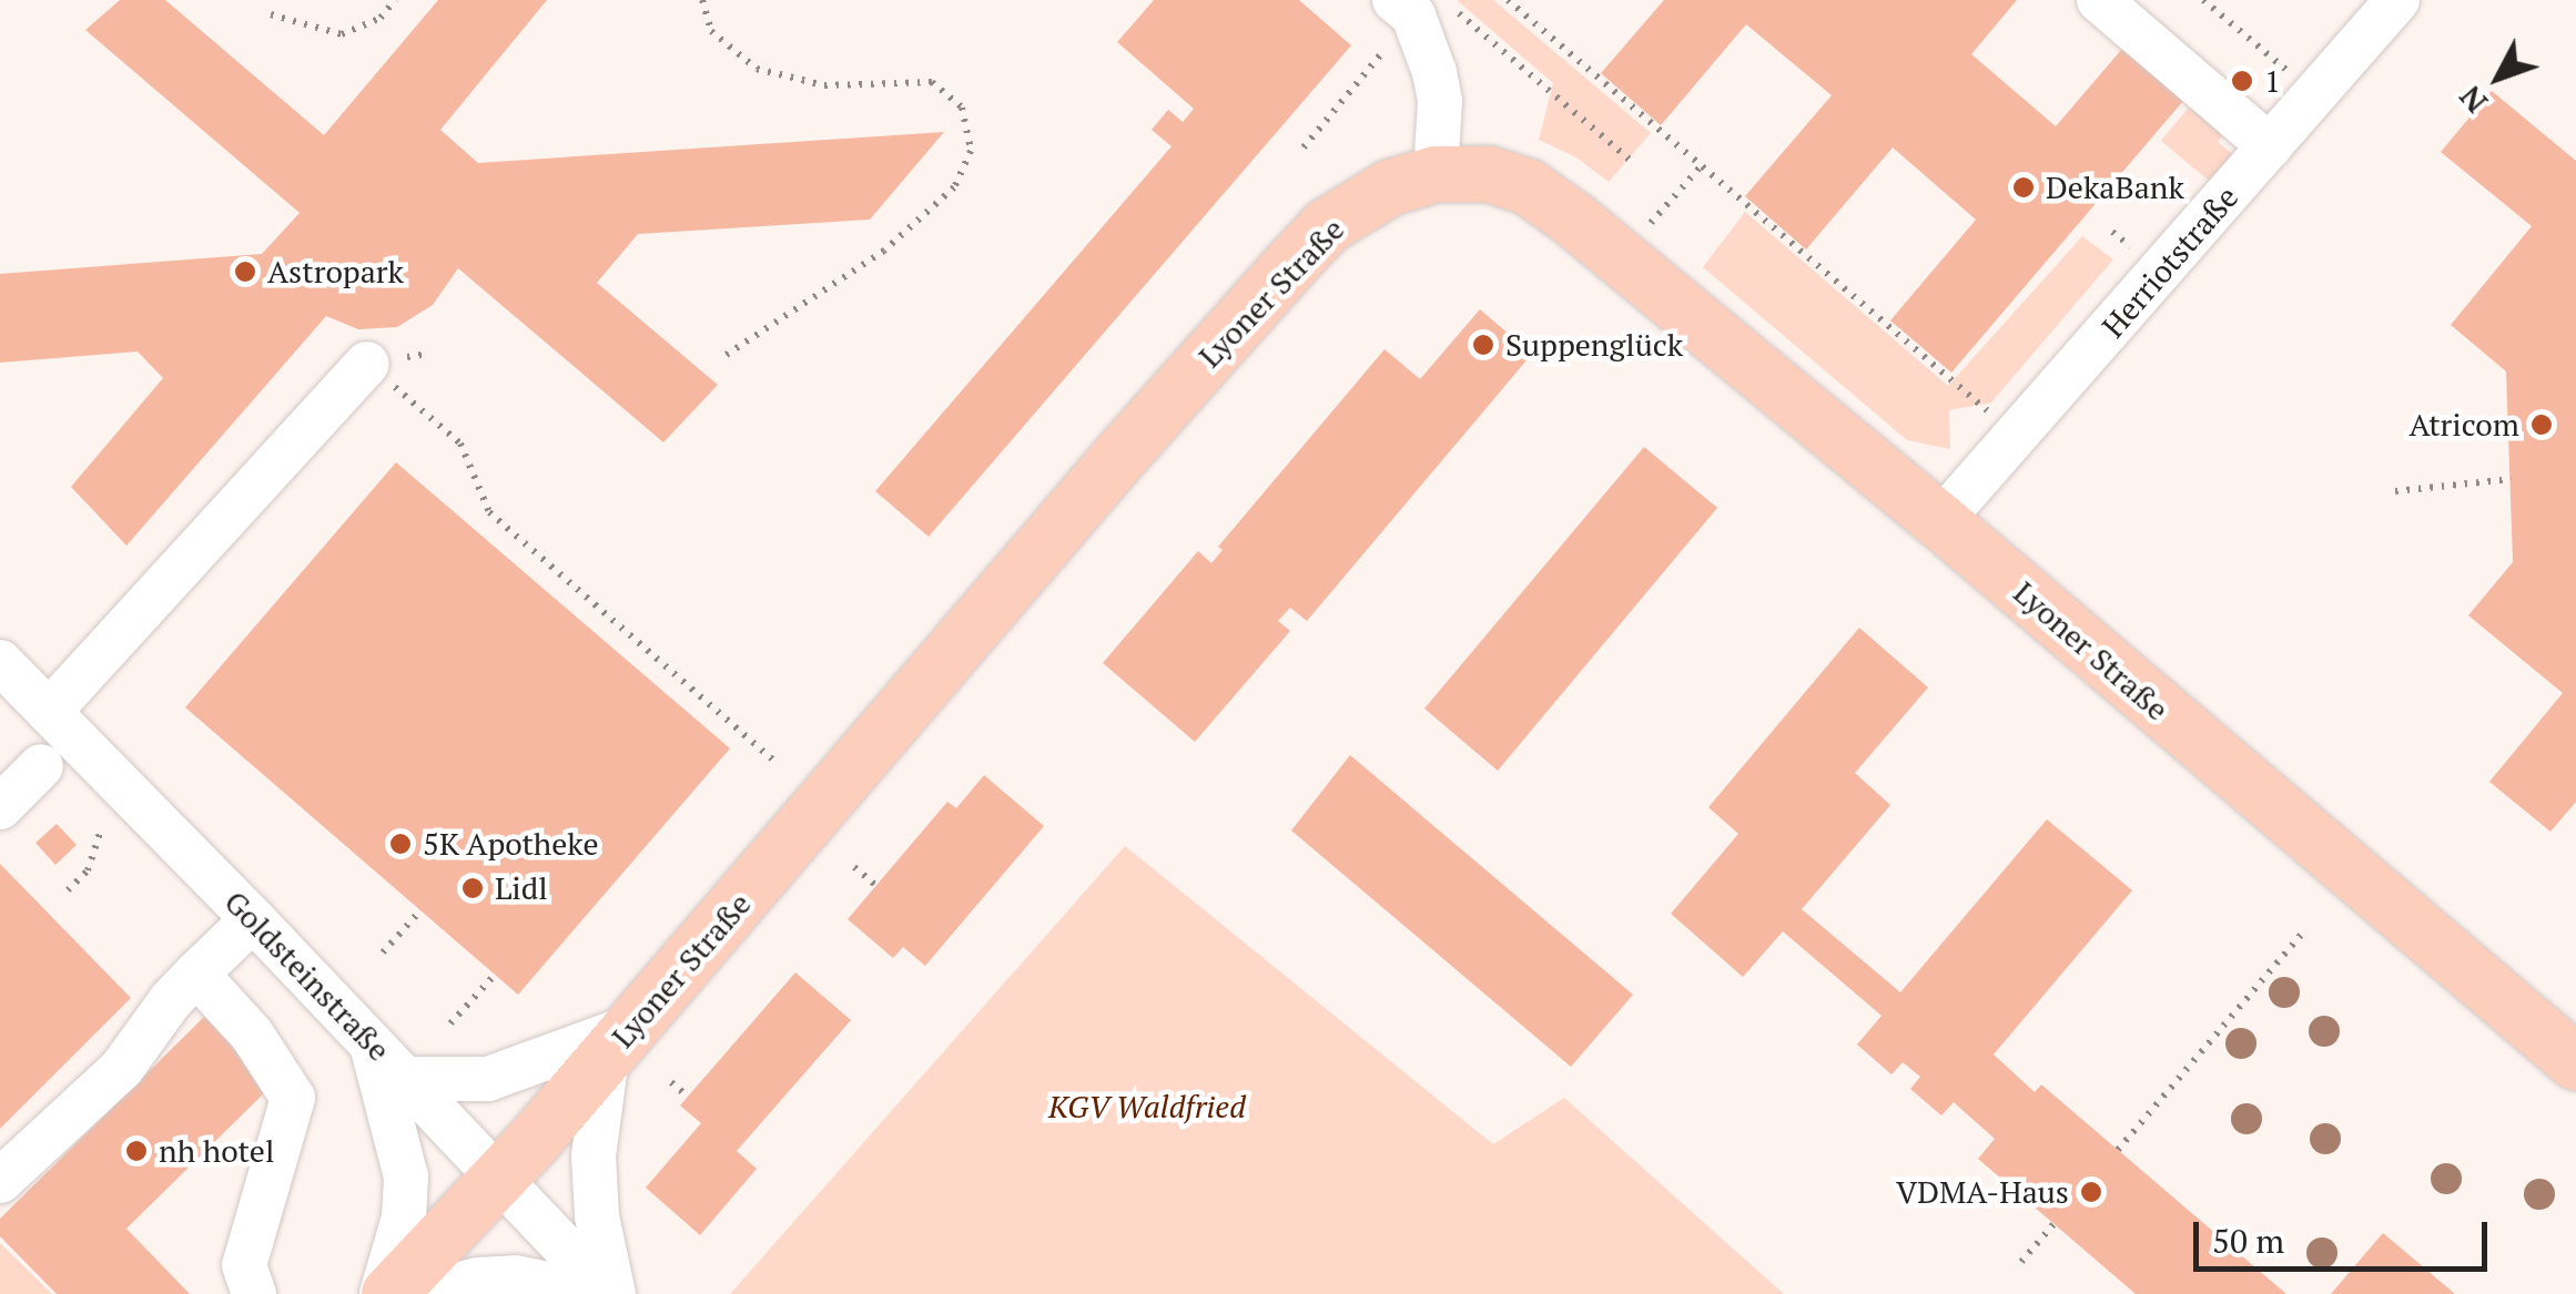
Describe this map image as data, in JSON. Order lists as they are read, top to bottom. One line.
{"streets":{"main road":["Lyoner Straße"],"street":["Herriotstraße","Goldsteinstraße"]},"crossings":[["Herriotstraße","Lyoner Straße"],["Lyoner Straße","Goldsteinstraße"]],"parks":["KGV Waldfried"],"places":["1","DekaBank","Astropark","Suppenglück","Atricom","5K Apotheke","Lidl","nh hotel","VDMA-Haus"],"scale_bar":"50 m","north":"bottom left"}
